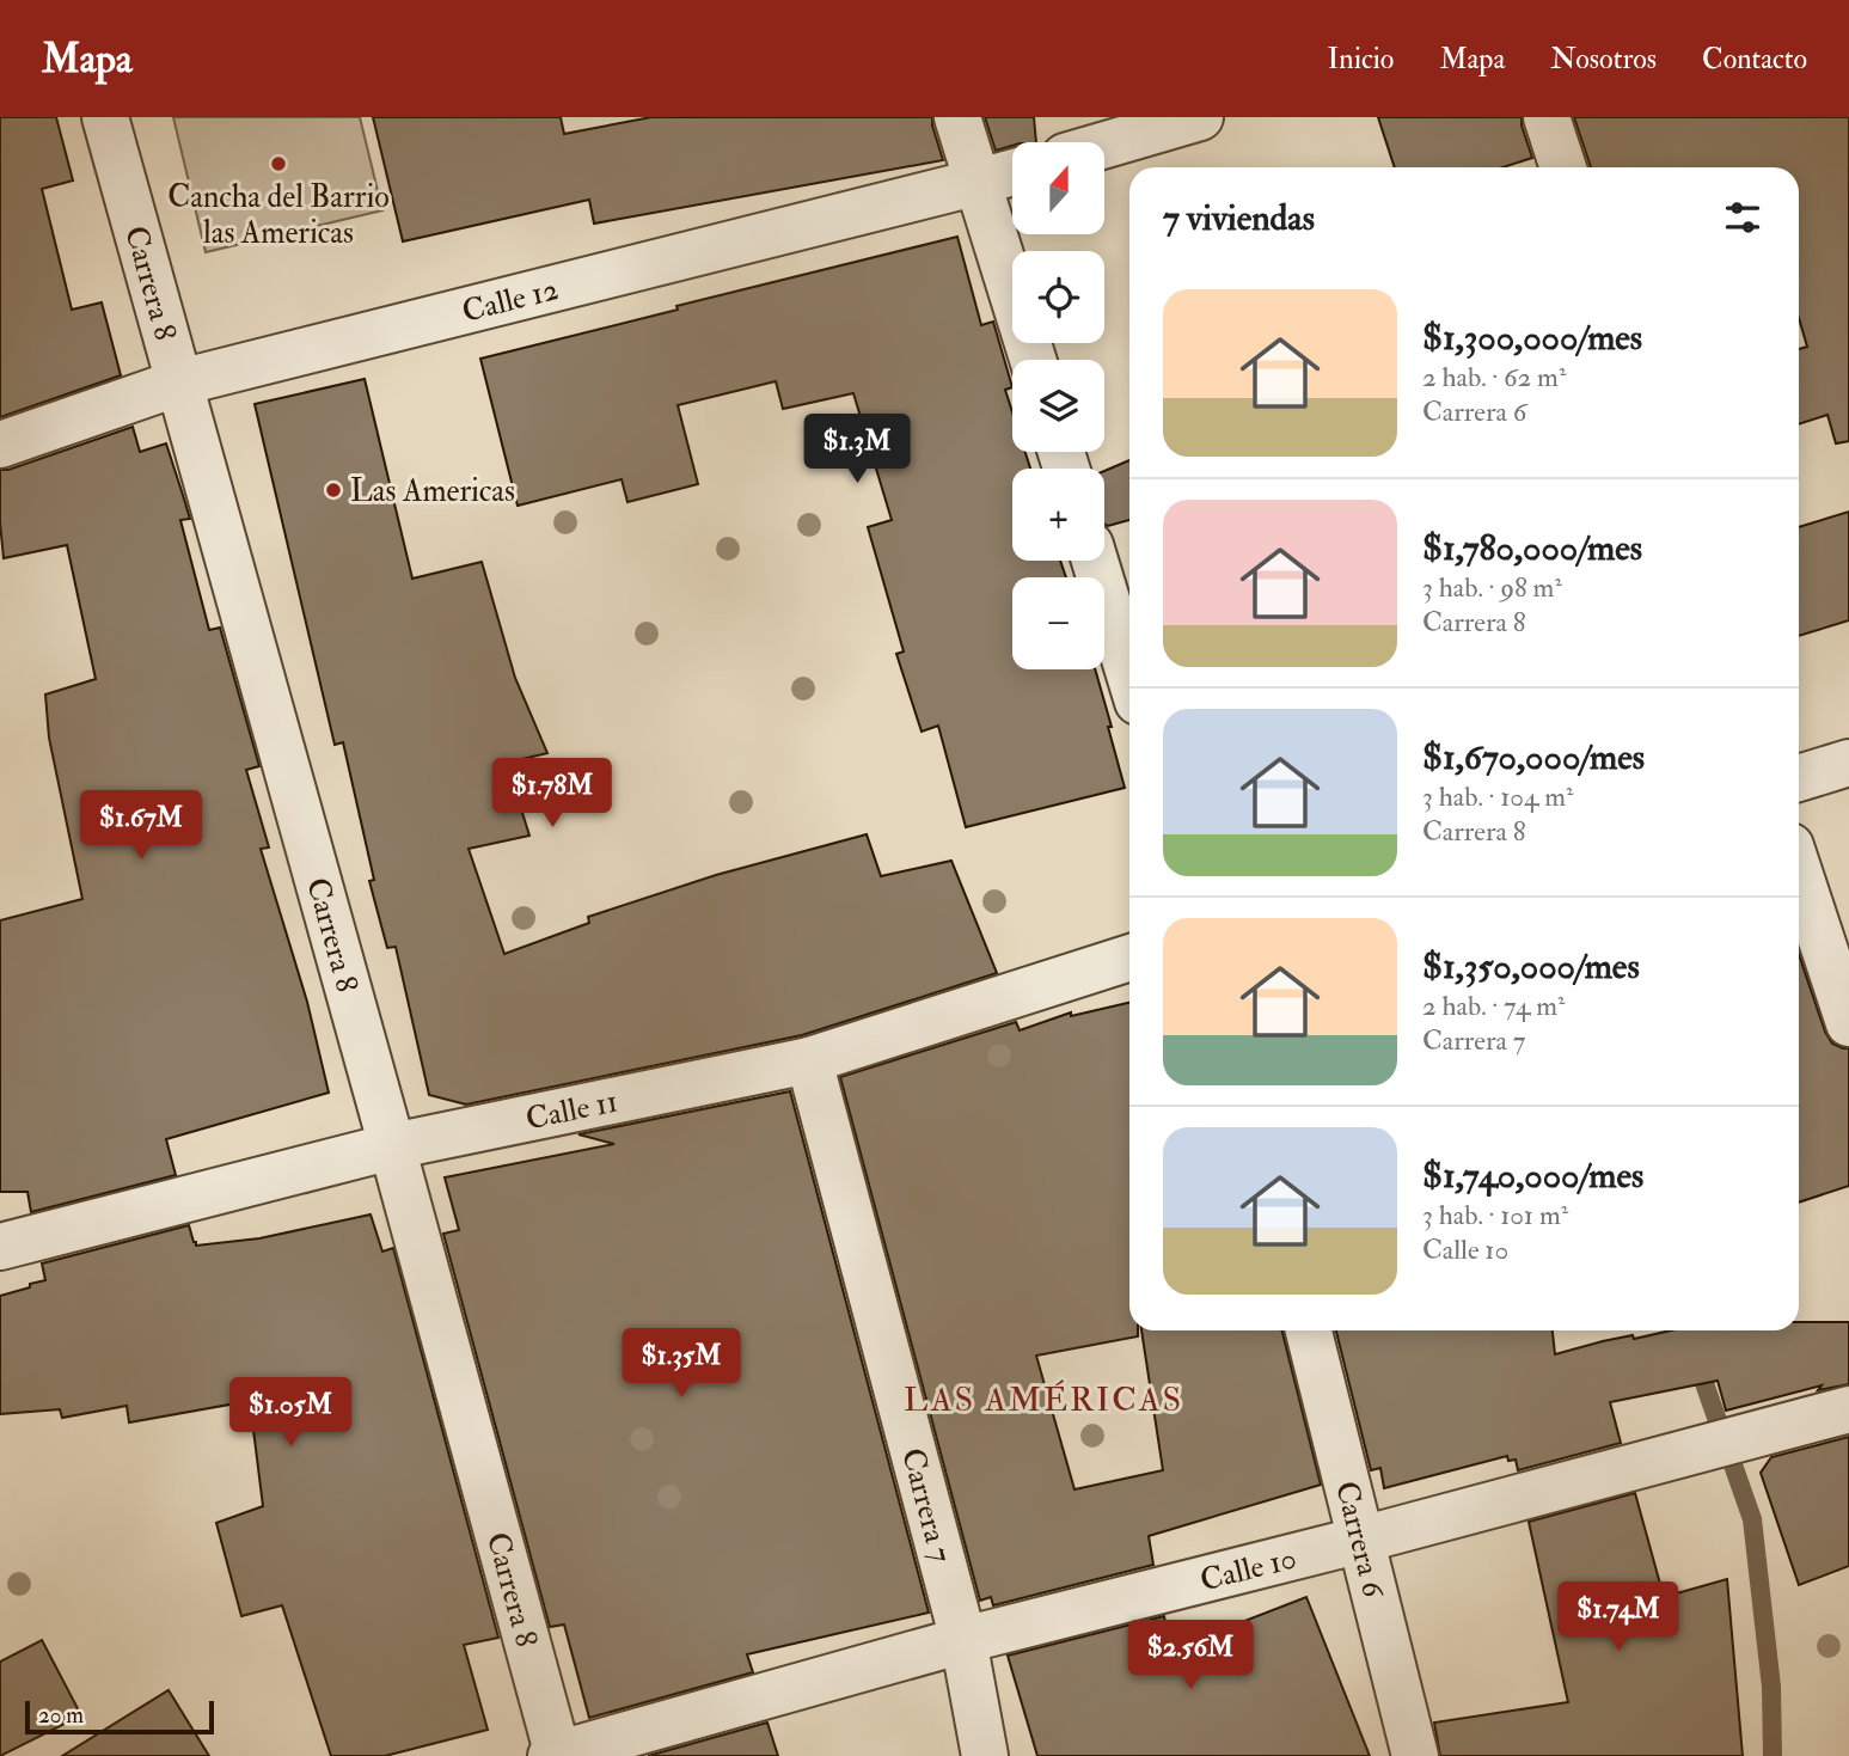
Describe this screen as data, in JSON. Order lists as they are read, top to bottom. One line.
{"streets":{"street":["Carrera 8","Calle 12","Calle 11","Carrera 7","Carrera 6","Calle 10"]},"crossings":[["Carrera 8","Calle 12"],["Carrera 8","Calle 11"],["Carrera 8","Calle 10"],["Calle 11","Carrera 7"],["Carrera 7","Calle 10"],["Carrera 6","Calle 10"]],"districts":["LAS AMÉRICAS"],"places":["Cancha del Barrio las Americas","Las Americas"],"scale_bar":"20 m","north":"top","page":{"header":"Mapa","nav":["Inicio","Mapa","Nosotros","Contacto"],"map_buttons":["+","−"],"heading":"7 viviendas","list":[{"name":"$1,300,000/mes","note":"2 hab. · 62 m² · Carrera 6"},{"name":"$1,780,000/mes","note":"3 hab. · 98 m² · Carrera 8"},{"name":"$1,670,000/mes","note":"3 hab. · 104 m² · Carrera 8"},{"name":"$1,350,000/mes","note":"2 hab. · 74 m² · Carrera 7"},{"name":"$1,740,000/mes","note":"3 hab. · 101 m² · Calle 10"}],"price":["$1.3M","$1.78M","$1.67M","$1.35M","$1.05M","$1.74M","$2.56M"],"scale":"20 m"}}
